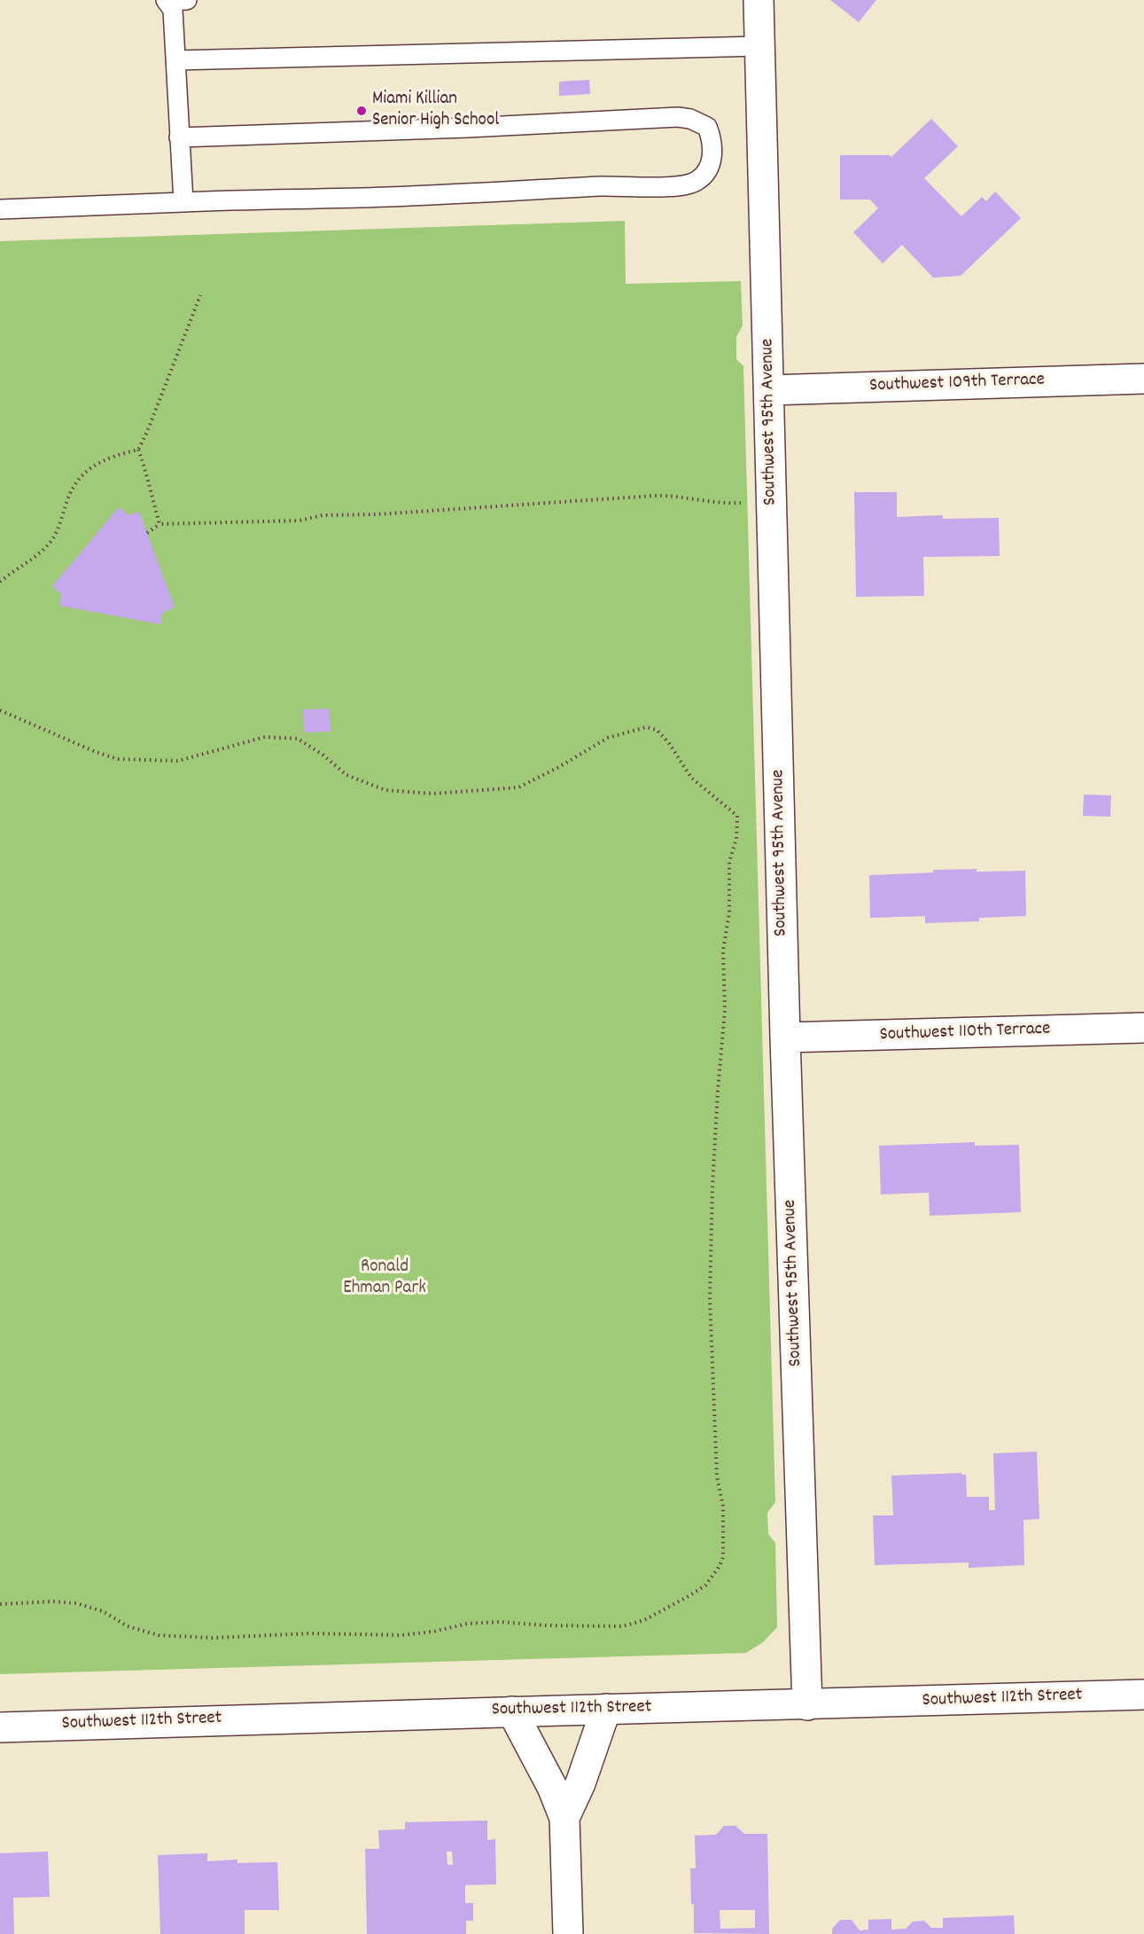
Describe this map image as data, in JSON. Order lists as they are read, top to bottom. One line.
{"streets":{"street":["Southwest 109th Terrace","Southwest 95th Avenue","Southwest 110th Terrace","Southwest 112th Street"]},"crossings":[["Southwest 109th Terrace","Southwest 95th Avenue"],["Southwest 95th Avenue","Southwest 110th Terrace"],["Southwest 95th Avenue","Southwest 112th Street"]],"parks":["Ronald Ehman Park"],"places":["Miami Killian Senior High School"]}
